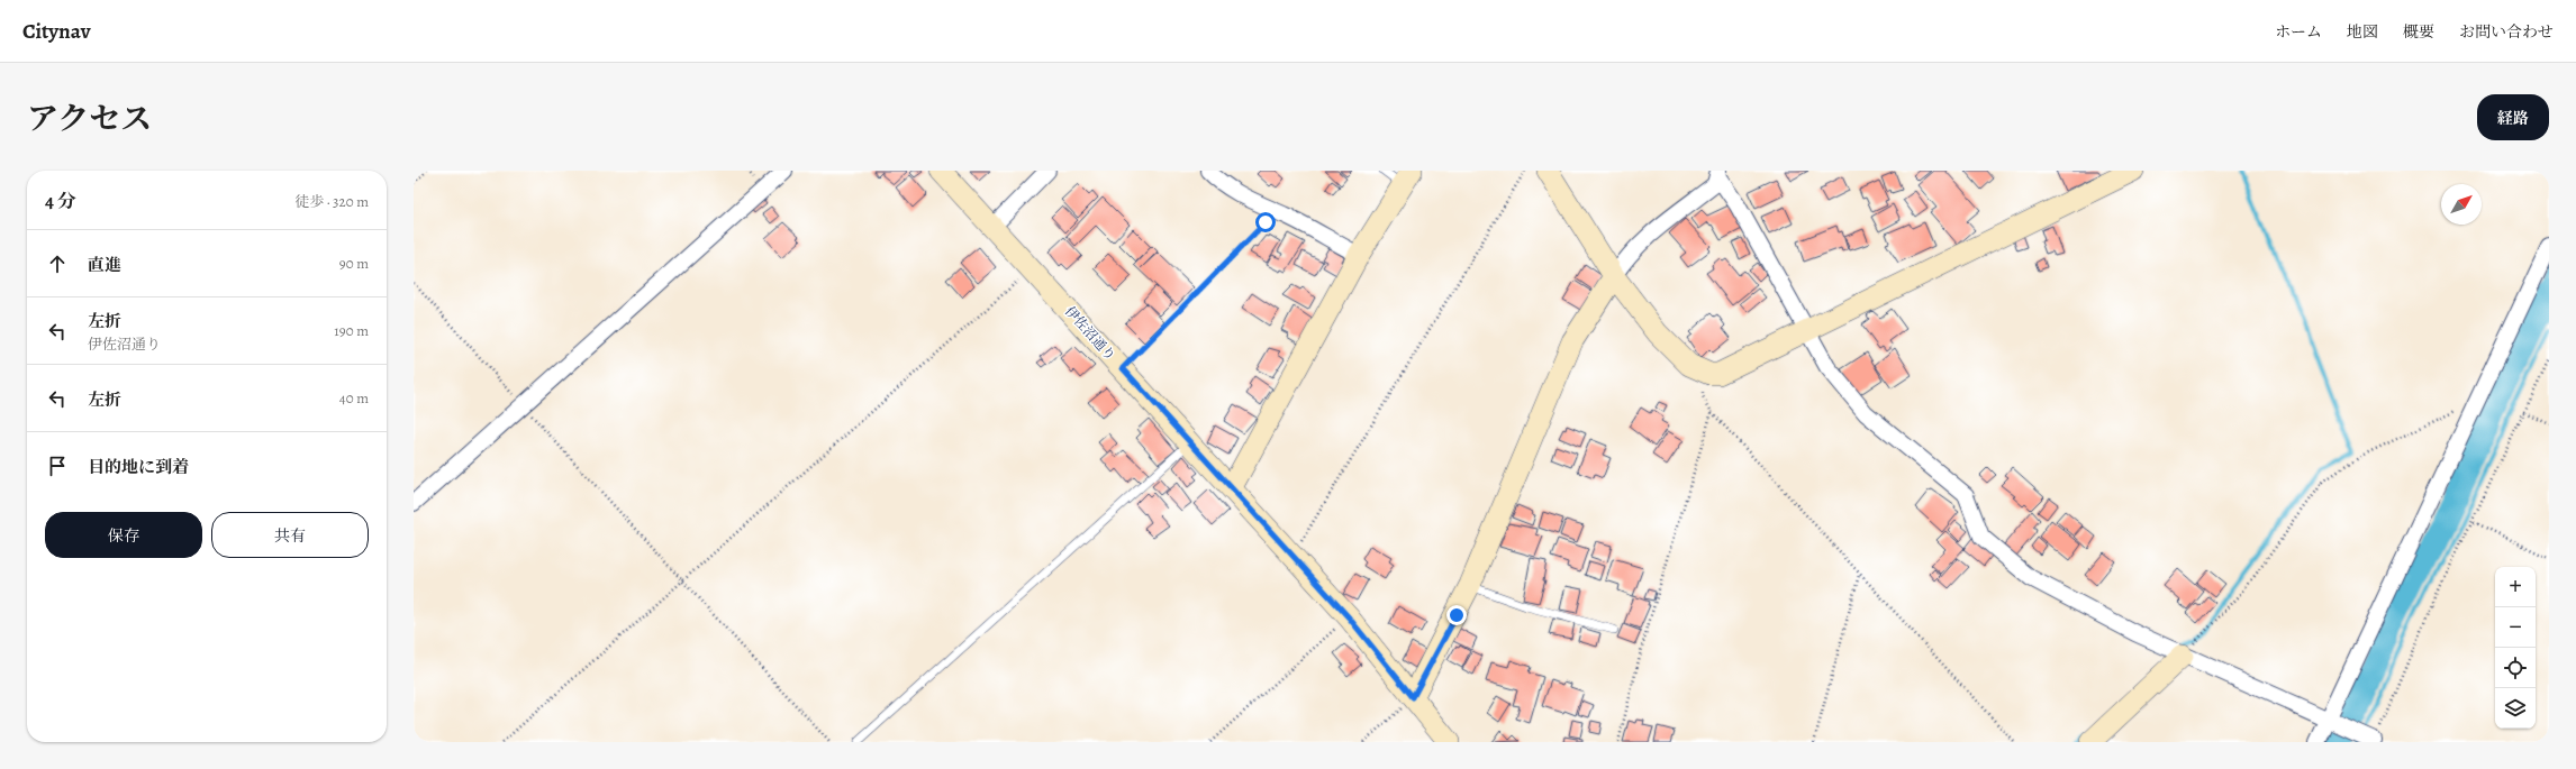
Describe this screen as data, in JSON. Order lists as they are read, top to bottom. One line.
{"streets":{"street":["伊佐沼通り"]},"north":"top right","page":{"header":"Citynav","nav":["ホーム","地図","概要","お問い合わせ"],"title":"アクセス","buttons":["経路",["保存","共有"]],"heading":["4 分","徒歩 · 320 m"],"list":[["直進","90 m"],["左折","伊佐沼通り","190 m"],["左折","40 m"],"目的地に到着"],"map_buttons":["+","−"]}}
